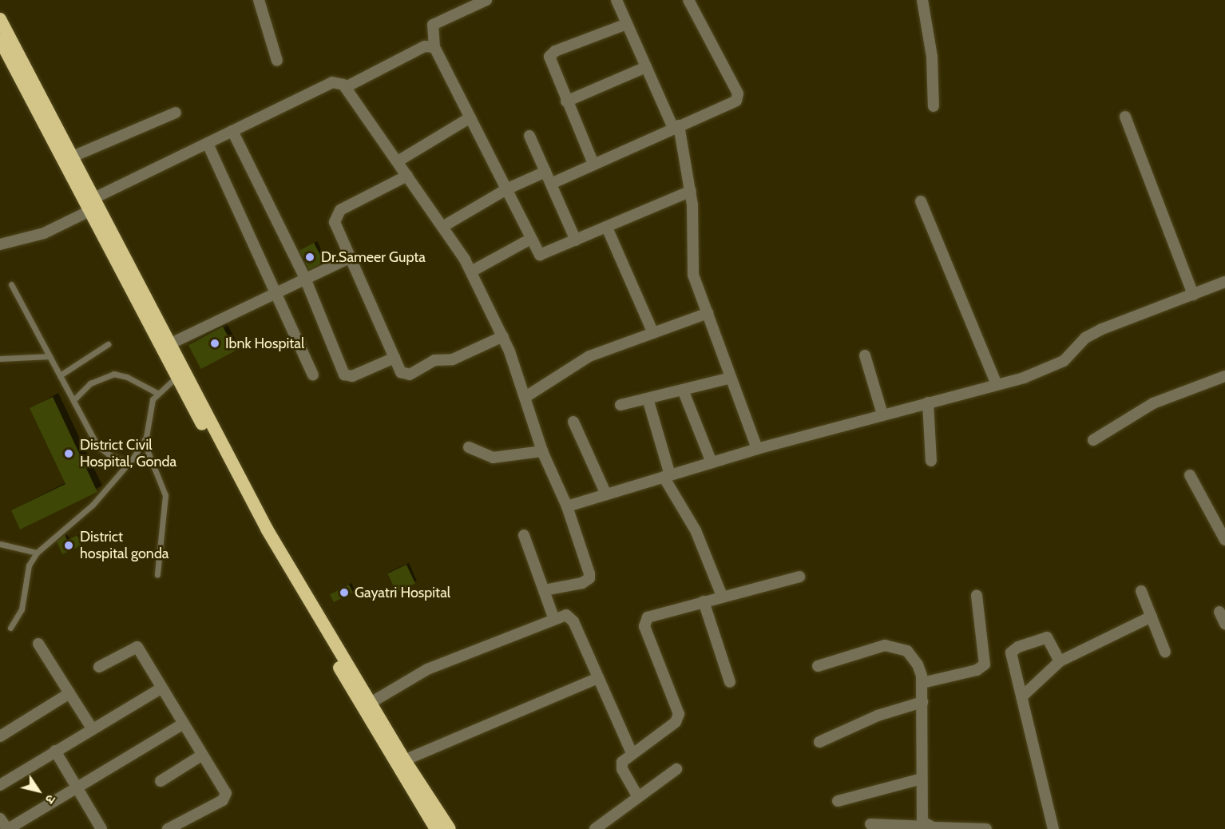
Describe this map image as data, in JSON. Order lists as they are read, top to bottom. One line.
{"places":["Dr.Sameer Gupta","Ibnk Hospital","District Civil Hospital, Gonda","District hospital gonda","Gayatri Hospital"],"north":"bottom right"}
